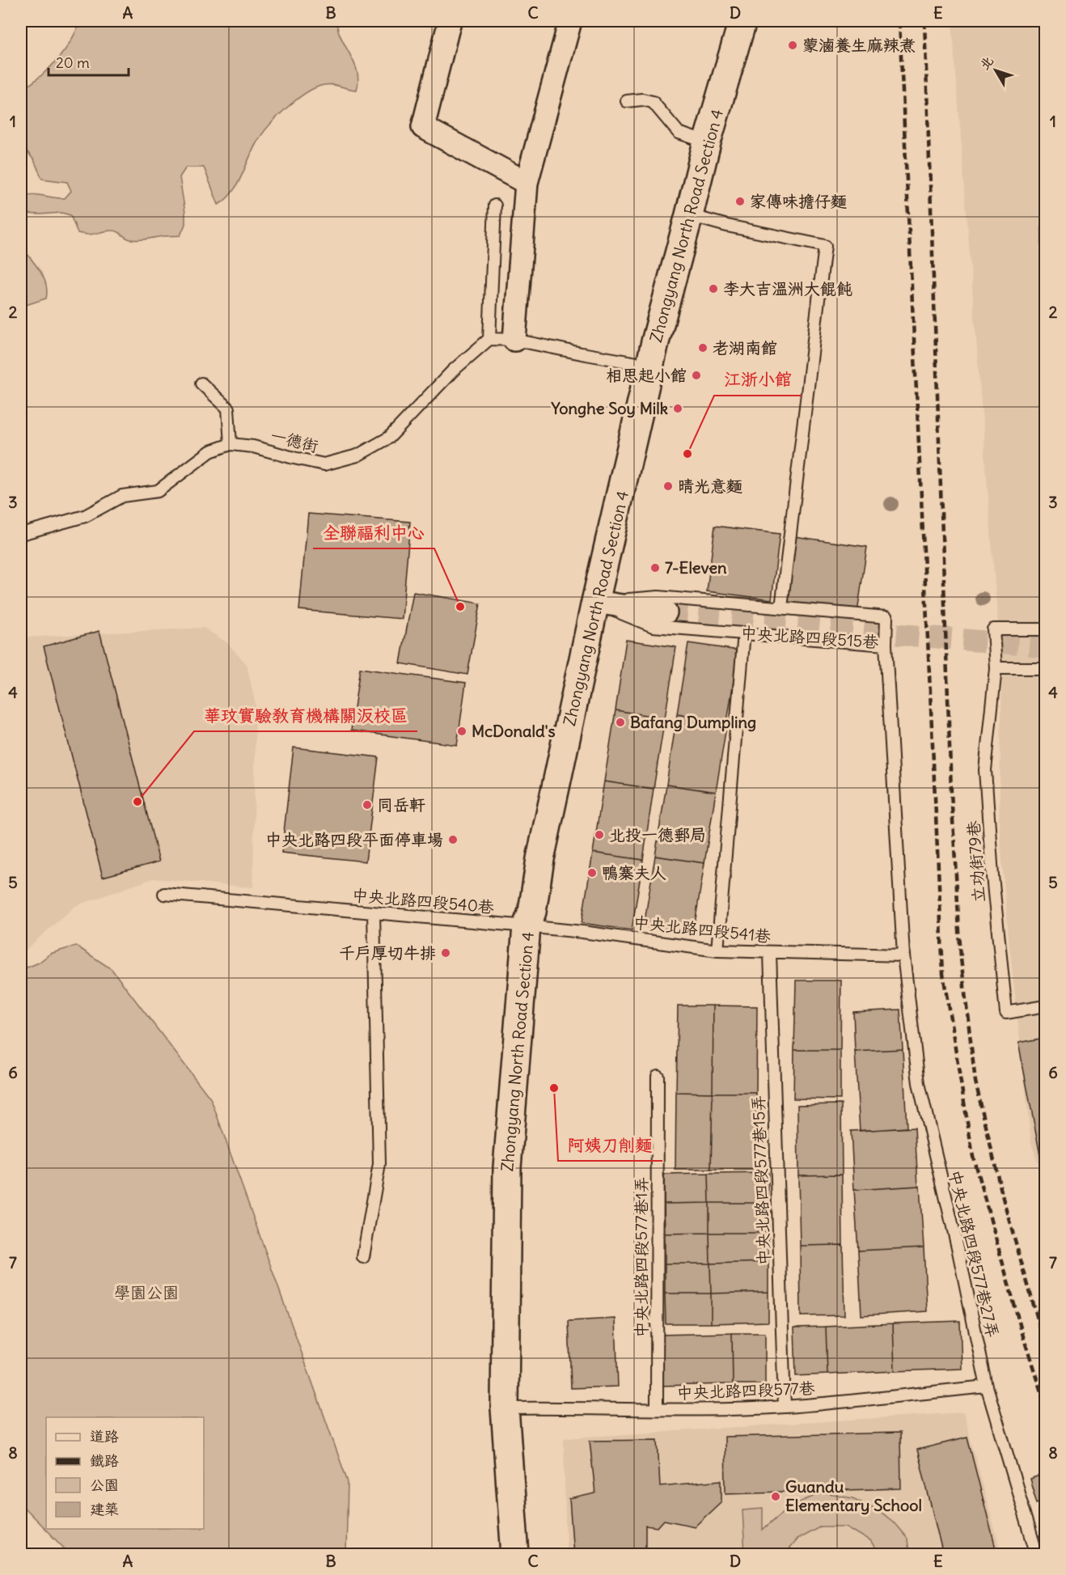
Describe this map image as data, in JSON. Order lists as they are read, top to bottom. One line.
{"streets":{"street":["Zhongyang North Road Section 4"],"lane":["一德街","中央北路四段515巷","立功街79巷","中央北路四段540巷","中央北路四段541巷","中央北路四段577巷15弄","中央北路四段577巷27弄","中央北路四段577巷1弄","中央北路四段577巷"]},"crossings":[["Zhongyang North Road Section 4","中央北路四段515巷"],["Zhongyang North Road Section 4","中央北路四段540巷"],["Zhongyang North Road Section 4","中央北路四段541巷"],["Zhongyang North Road Section 4","中央北路四段577巷"],["中央北路四段515巷","中央北路四段577巷27弄"],["中央北路四段540巷","中央北路四段541巷"],["中央北路四段541巷","中央北路四段577巷15弄"],["中央北路四段541巷","中央北路四段577巷27弄"],["中央北路四段577巷15弄","中央北路四段577巷"],["中央北路四段577巷27弄","中央北路四段577巷"],["中央北路四段577巷1弄","中央北路四段577巷"]],"parks":["學園公園"],"places":["蒙滷養生麻辣煮","家傳味擔仔麵","李大吉溫洲大餛飩","老湖南館","相思起小館","Yonghe Soy Milk","江浙小館","晴光意麵","7-Eleven","全聯福利中心","Bafang Dumpling","McDonald's","華玟實驗教育機構關汳校區","同岳軒","北投一德郵局","中央北路四段平面停車場","鴨寨夫人","千戶厚切牛排","阿姨刀削麵","Guandu Elementary School"],"legend":["道路","鐵路","公園","建築"],"scale_bar":"20 m","north":"top left","grid":{"columns":["A","B","C","D","E"],"rows":["1","2","3","4","5","6","7","8"]}}
